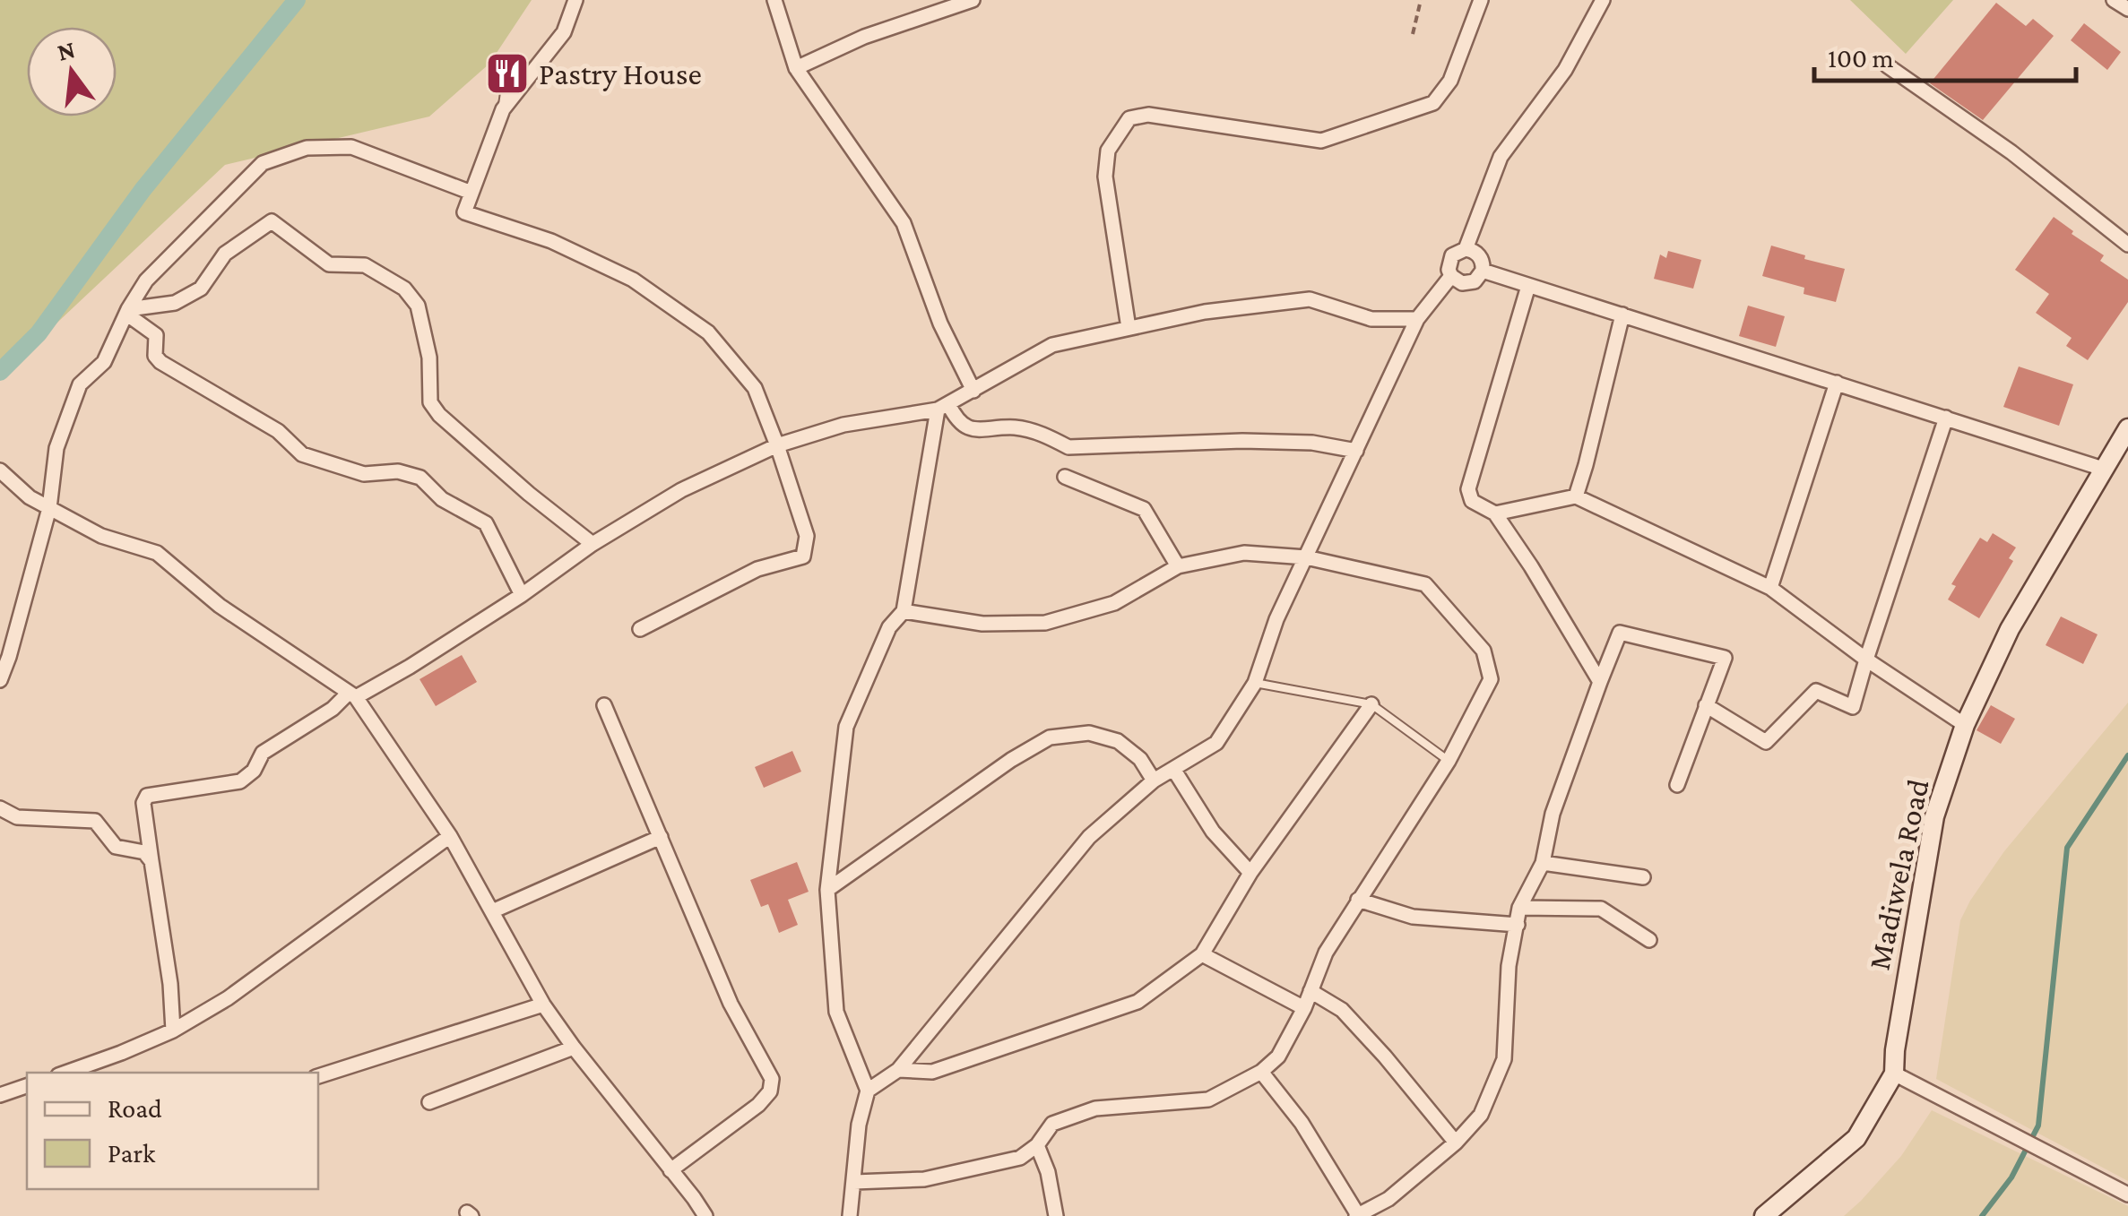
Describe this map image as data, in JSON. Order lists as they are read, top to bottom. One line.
{"streets":{"main road":["Madiwela Road"]},"places":{"restaurant":["Pastry House"]},"legend":["Road","Park"],"scale_bar":"100 m","north":"top"}
